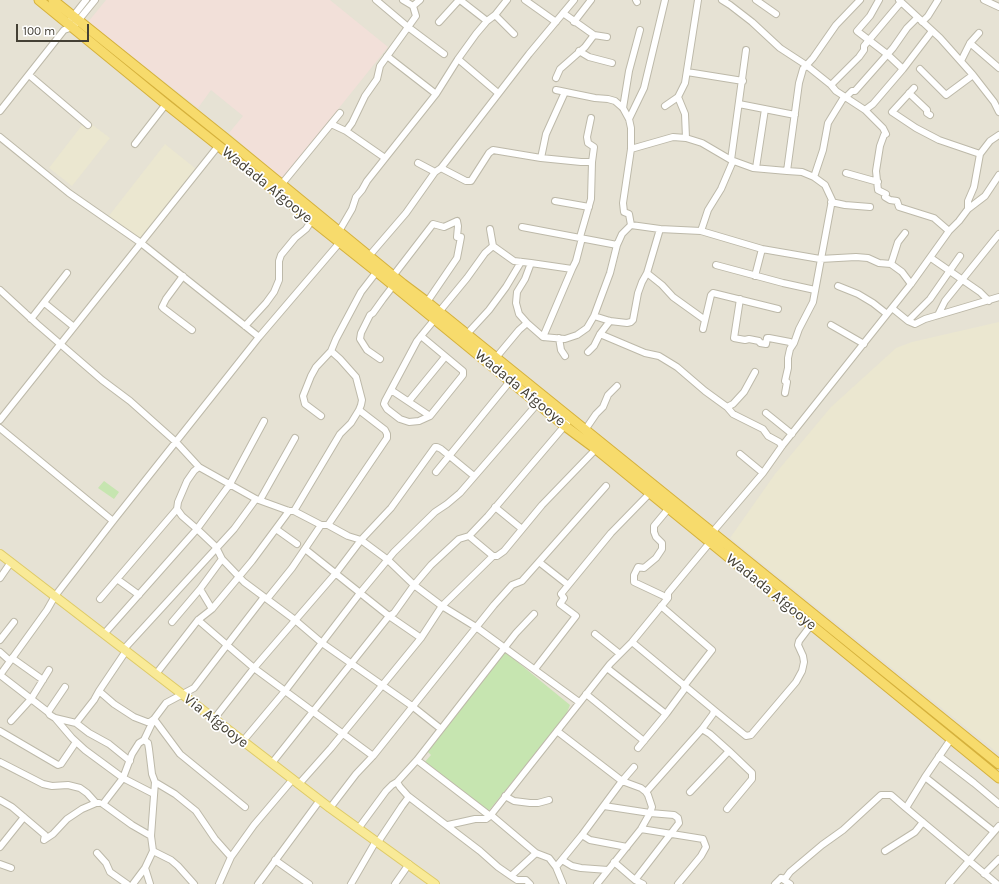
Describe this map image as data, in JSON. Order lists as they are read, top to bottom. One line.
{"streets":{"highway":["Wadada Afgooye"],"main road":["Via Afgooye"]},"scale_bar":"100 m"}
